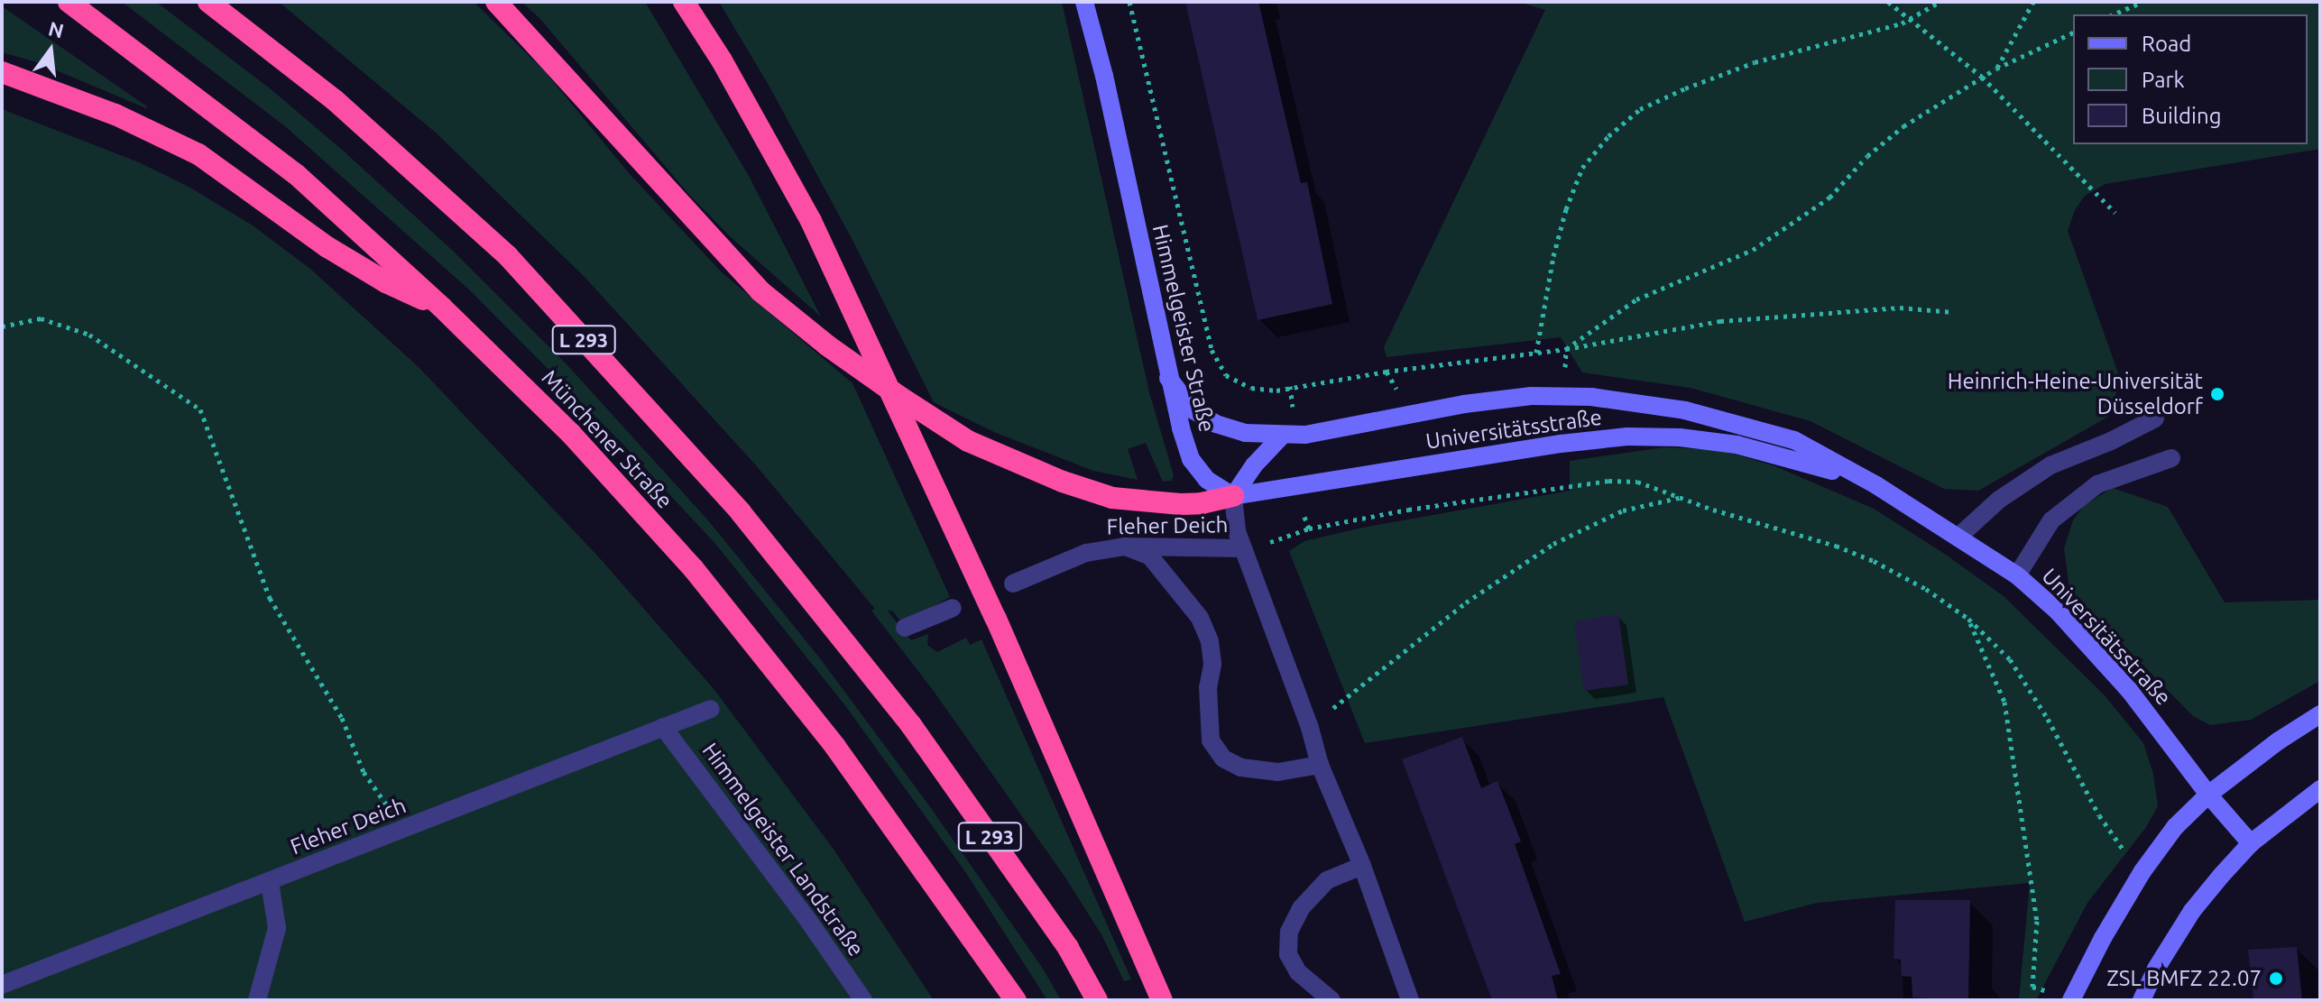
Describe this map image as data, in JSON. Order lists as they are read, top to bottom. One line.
{"streets":{"highway":["L 293","Münchener Straße"],"street":["Himmelgeister Straße","Universitätsstraße","Fleher Deich","Himmelgeister Landstraße"]},"crossings":[["Himmelgeister Straße","Universitätsstraße"],["Fleher Deich","Himmelgeister Landstraße"]],"places":["Heinrich-Heine-Universität Düsseldorf","ZSL BMFZ 22.07"],"legend":["Road","Park","Building"],"north":"top"}
